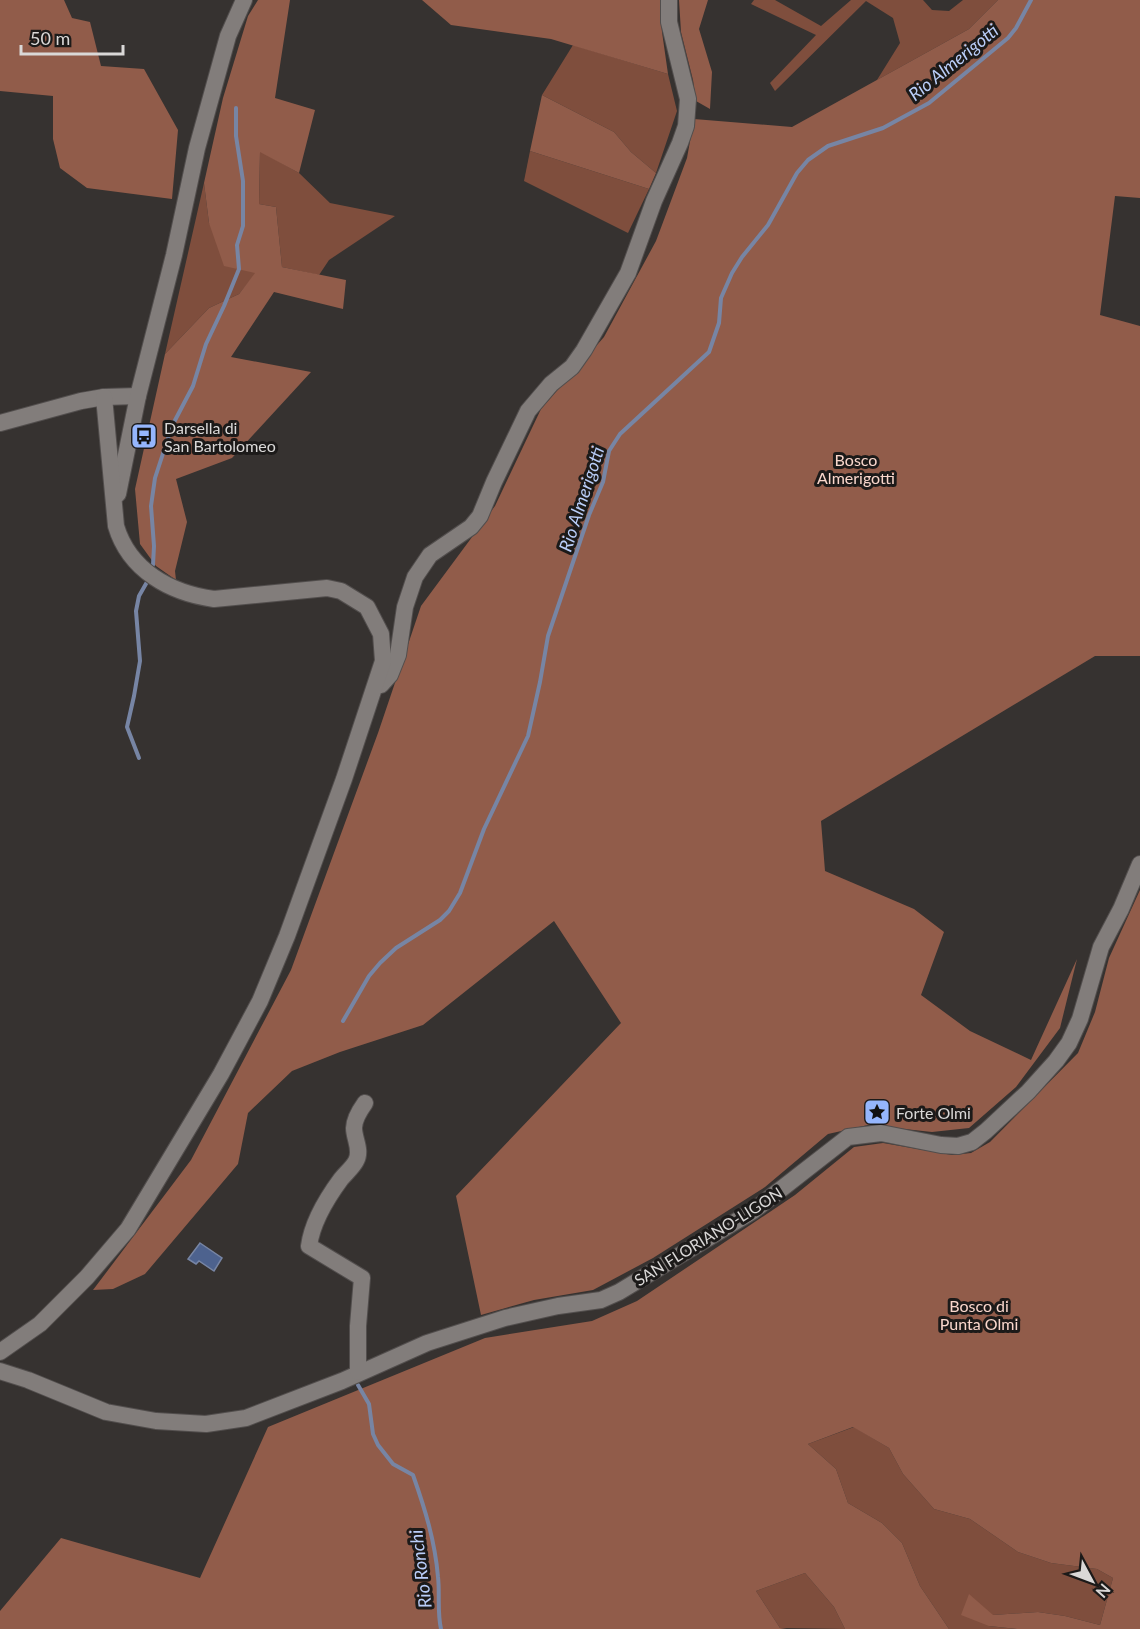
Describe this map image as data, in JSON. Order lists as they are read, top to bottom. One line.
{"streets":{"street":["SAN FLORIANO-LIGON"]},"water":["Rio Almerigotti","Rio Ronchi"],"parks":["Bosco Almerigotti","Bosco di Punta Olmi"],"places":{"bus stop":["Darsella di San Bartolomeo"],"place":["Forte Olmi"]},"scale_bar":"50 m","north":"bottom right"}
